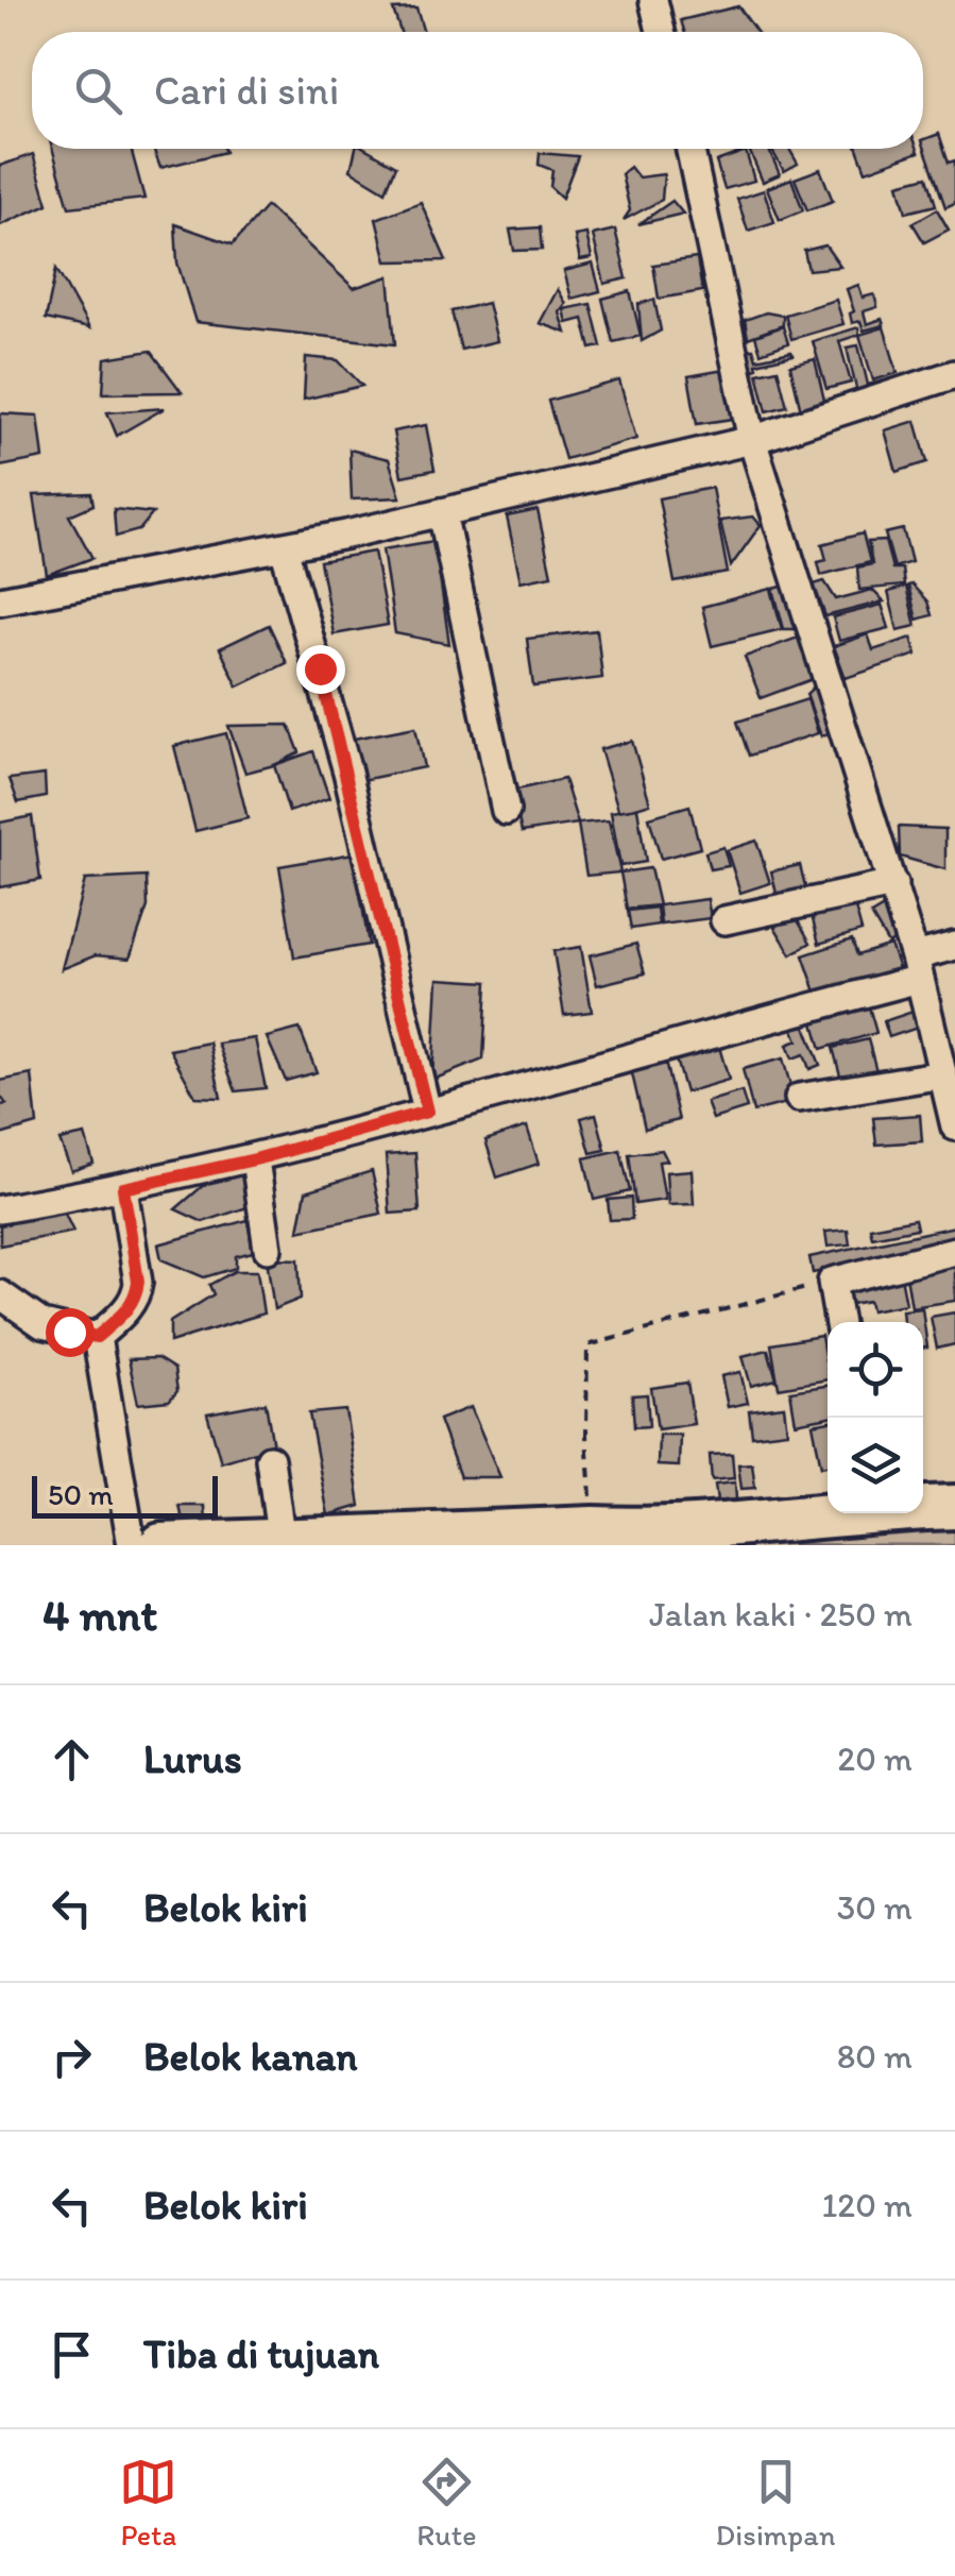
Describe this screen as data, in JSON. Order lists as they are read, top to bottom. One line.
{"scale_bar":"50 m","page":{"search":"Cari di sini","scale":"50 m","heading":["4 mnt","Jalan kaki · 250 m"],"list":[["Lurus","20 m"],["Belok kiri","30 m"],["Belok kanan","80 m"],["Belok kiri","120 m"],"Tiba di tujuan"],"nav":["Peta","Rute","Disimpan"]}}
